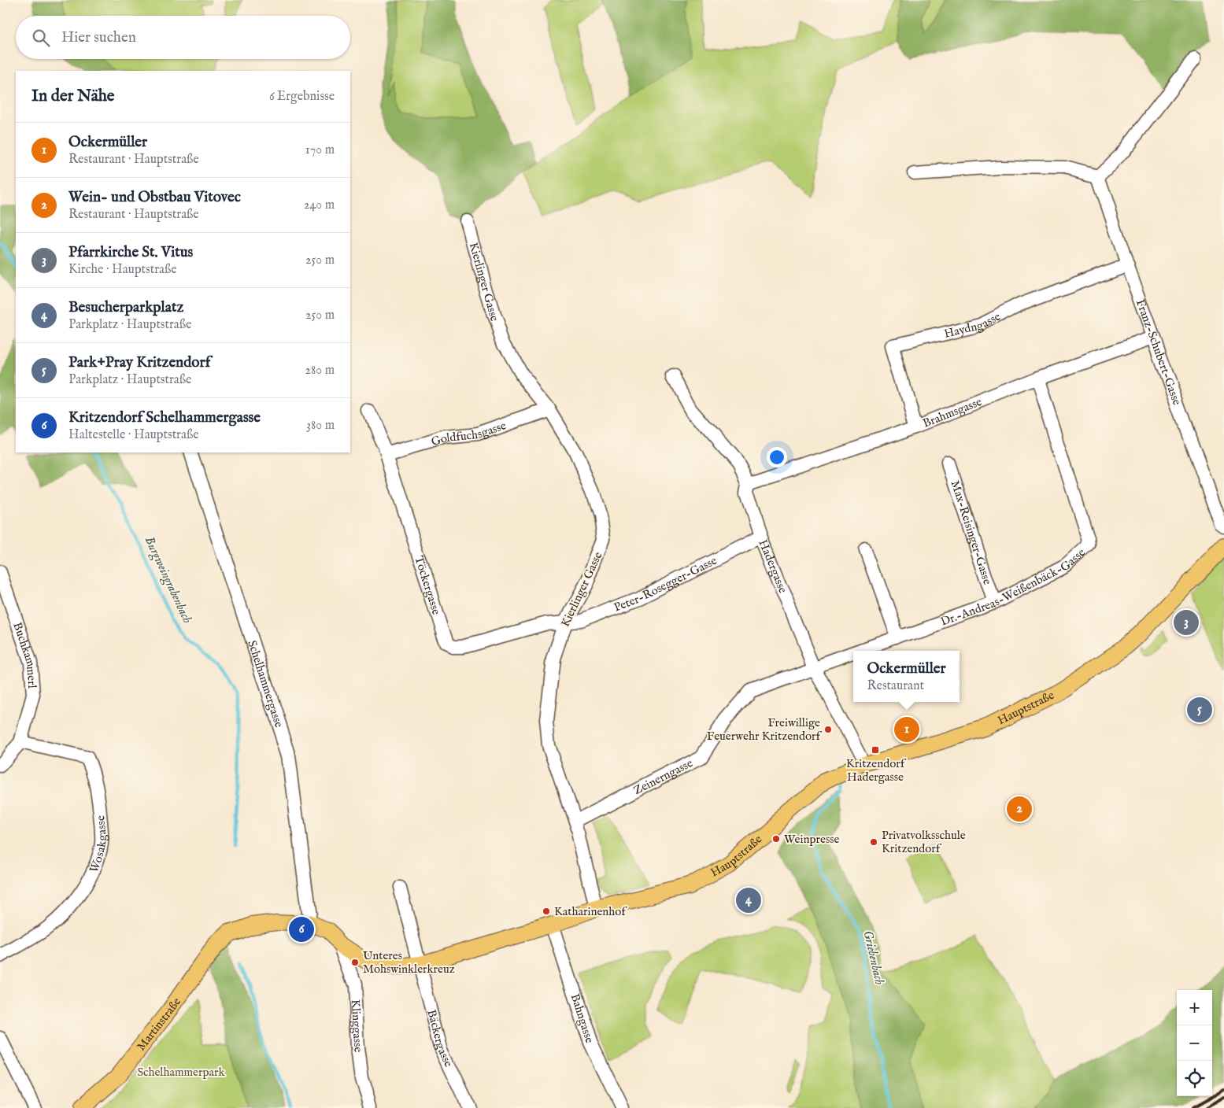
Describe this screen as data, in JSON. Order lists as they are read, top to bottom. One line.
{"streets":{"main road":["Hauptstraße","Martinstraße"],"street":["Kierlinger Gasse","Haydngasse","Franz-Schubert-Gasse","Brahmsgasse","Goldfuchsgasse","Max-Reisinger-Gasse","Hadergasse","Peter-Rosegger-Gasse","Töckergasse","Dr.-Andreas-Weißenbäck-Gasse","Buchkammerl","Schelhammergasse","Zeinerngasse","Wosakgasse","Bahngasse","Klinggasse","Bäckergasse"]},"crossings":[["Kierlinger Gasse","Goldfuchsgasse"],["Kierlinger Gasse","Peter-Rosegger-Gasse"],["Kierlinger Gasse","Töckergasse"],["Kierlinger Gasse","Hauptstraße"],["Kierlinger Gasse","Zeinerngasse"],["Haydngasse","Franz-Schubert-Gasse"],["Haydngasse","Brahmsgasse"],["Franz-Schubert-Gasse","Brahmsgasse"],["Brahmsgasse","Hadergasse"],["Brahmsgasse","Dr.-Andreas-Weißenbäck-Gasse"],["Goldfuchsgasse","Töckergasse"],["Max-Reisinger-Gasse","Dr.-Andreas-Weißenbäck-Gasse"],["Hadergasse","Peter-Rosegger-Gasse"],["Hadergasse","Dr.-Andreas-Weißenbäck-Gasse"],["Hadergasse","Hauptstraße"],["Hadergasse","Zeinerngasse"],["Peter-Rosegger-Gasse","Töckergasse"],["Dr.-Andreas-Weißenbäck-Gasse","Zeinerngasse"],["Buchkammerl","Wosakgasse"],["Schelhammergasse","Hauptstraße"],["Hauptstraße","Bahngasse"],["Hauptstraße","Martinstraße"],["Hauptstraße","Klinggasse"],["Hauptstraße","Bäckergasse"]],"water":["Burgweingrabenbach","Griebenbach"],"parks":["Schelhammerpark"],"places":{"other":["Freiwillige Feuerwehr Kritzendorf","Weinpresse","Privatvolksschule Kritzendorf","Katharinenhof","Unteres Mohswinklerkreuz"],"transit":["Kritzendorf Hadergasse"]},"page":{"search":"Hier suchen","heading":["In der Nähe","6 Ergebnisse"],"list":[{"mark":"1","name":"Ockermüller","note":"Restaurant · Hauptstraße","value":"170 m"},{"mark":"2","name":"Wein- und Obstbau Vitovec","note":"Restaurant · Hauptstraße","value":"240 m"},{"mark":"3","name":"Pfarrkirche St. Vitus","note":"Kirche · Hauptstraße","value":"250 m"},{"mark":"4","name":"Besucherparkplatz","note":"Parkplatz · Hauptstraße","value":"250 m"},{"mark":"5","name":"Park+Pray Kritzendorf","note":"Parkplatz · Hauptstraße","value":"280 m"},{"mark":"6","name":"Kritzendorf Schelhammergasse","note":"Haltestelle · Hauptstraße","value":"380 m"}],"pins":["3","5","1","2","4","6"],"popup":["Ockermüller","Restaurant"],"map_buttons":["+","−"]}}
